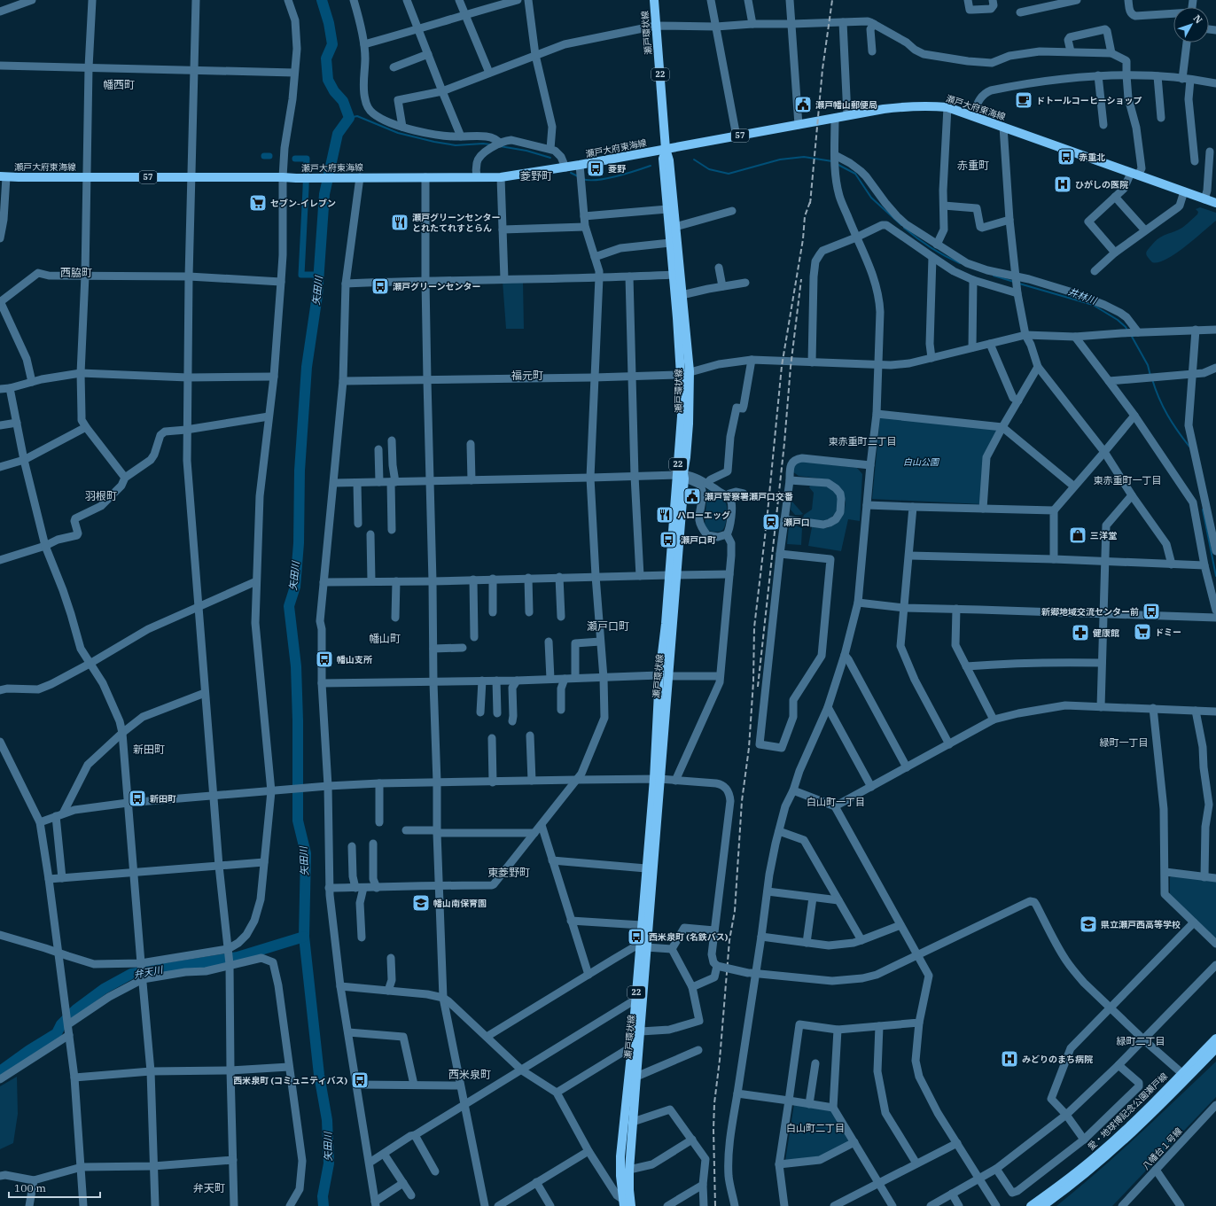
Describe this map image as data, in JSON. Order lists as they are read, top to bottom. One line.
{"streets":{"main road":["瀬戸環状線","22","瀬戸大府東海線","57","愛・地球博記念公園瀬戸線"],"street":["八幡台１号線"]},"crossings":[["瀬戸環状線","瀬戸大府東海線"]],"districts":["幡西町","赤重町","菱野町","西脇町","福元町","東赤重町二丁目","東赤重町一丁目","羽根町","瀬戸口町","幡山町","緑町一丁目","新田町","白山町一丁目","東菱野町","緑町二丁目","西米泉町","白山町二丁目","弁天町"],"water":["矢田川","井林川","弁天川"],"parks":["白山公園"],"places":{"cafe":["ドトールコーヒーショップ"],"public building":["瀬戸幡山郵便局","瀬戸警察署瀬戸口交番"],"bus stop":["赤重北","菱野","瀬戸グリーンセンター","瀬戸口町","新郷地域交流センター前","幡山支所","新田町","西米泉町 (名鉄バス)","西米泉町 (コミュニティバス)"],"hospital":["ひがしの医院","みどりのまち病院"],"supermarket":["セブン-イレブン","ドミー"],"restaurant":["瀬戸グリーンセンター とれたてれすとらん","ハローエッグ"],"station":["瀬戸口"],"shop":["三洋堂"],"pharmacy":["健康館"],"school or university":["幡山南保育園","県立瀬戸西高等学校"]},"scale_bar":"100 m","north":"top right"}
